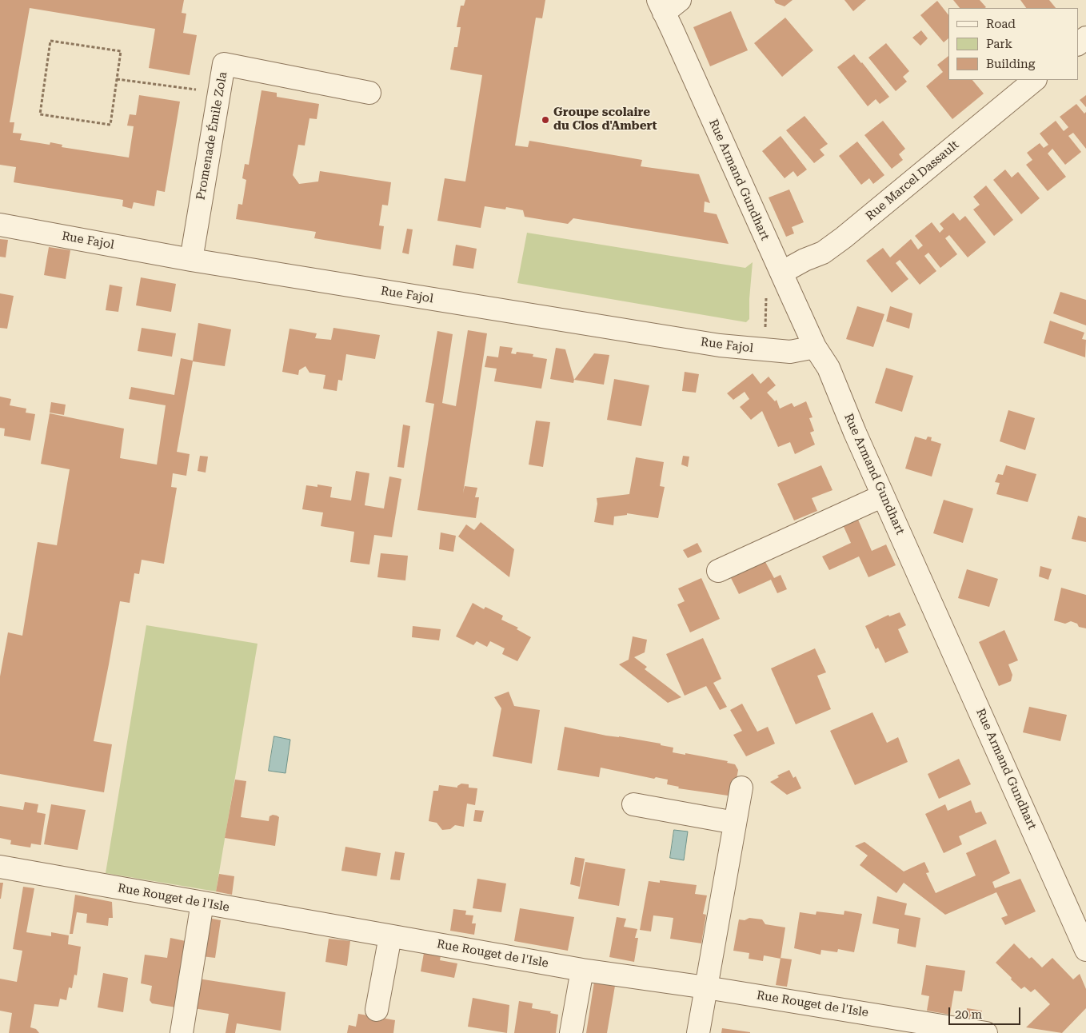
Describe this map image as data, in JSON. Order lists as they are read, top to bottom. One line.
{"streets":{"street":["Promenade Émile Zola","Rue Armand Gundhart","Rue Marcel Dassault","Rue Fajol","Rue Rouget de l'Isle"]},"crossings":[["Promenade Émile Zola","Rue Fajol"],["Rue Armand Gundhart","Rue Marcel Dassault"],["Rue Armand Gundhart","Rue Fajol"]],"places":["Groupe scolaire du Clos d'Ambert"],"legend":["Road","Park","Building"],"scale_bar":"20 m"}
